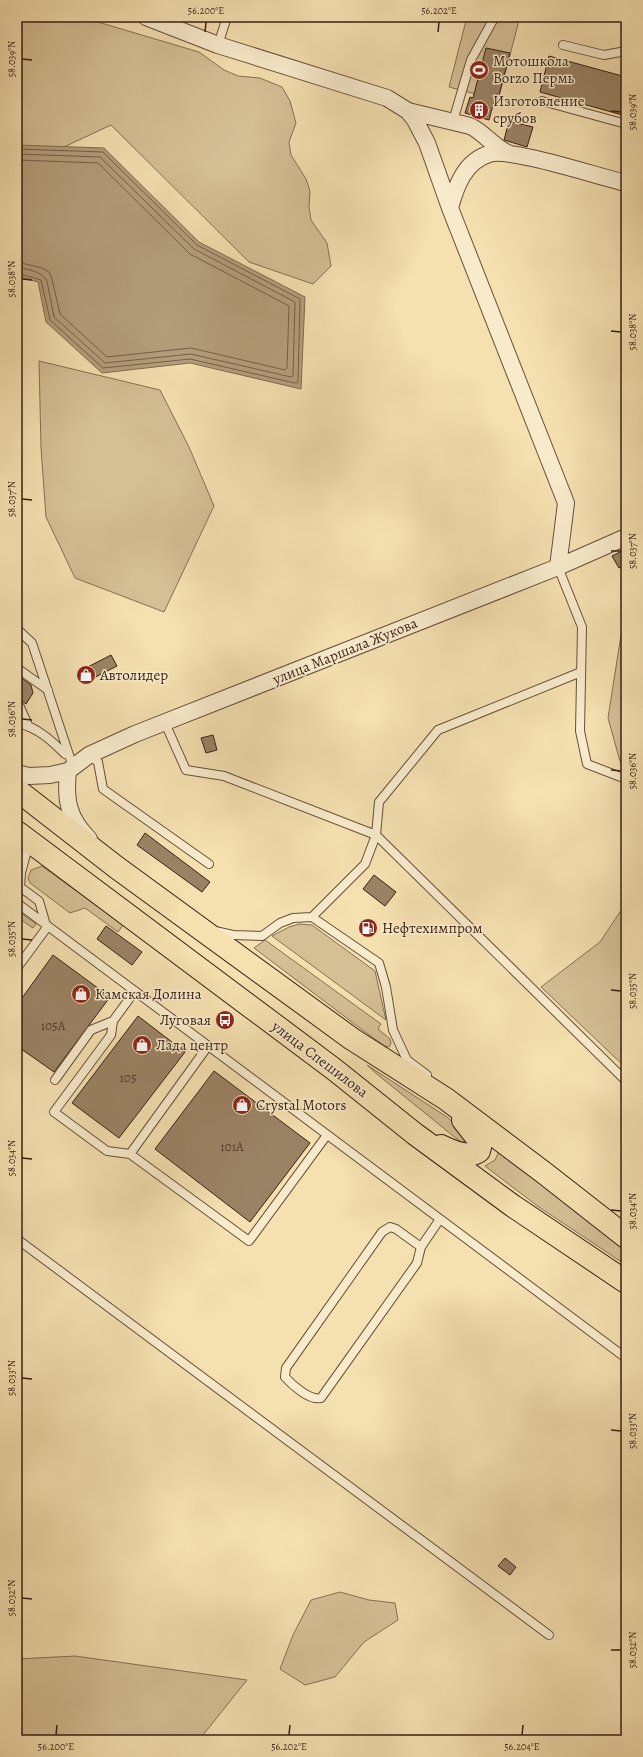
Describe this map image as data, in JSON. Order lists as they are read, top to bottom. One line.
{"streets":{"main road":["улица Спешилова"],"street":["улица Маршала Жукова"]},"places":{"sports":["Мотошкола Borzo Пермь"],"building":["Изготовление срубов"],"shop":["Автолидер","Камская Долина","Лада центр","Crystal Motors"],"fuel station":["Нефтехимпром"],"bus stop":["Луговая"]},"house_numbers":["105А","105","101А"],"coordinates":["56.200°E","56.202°E","58.039°N","58.038°N","58.037°N","58.036°N","58.035°N","58.034°N","58.033°N","58.032°N","56.204°E"]}
